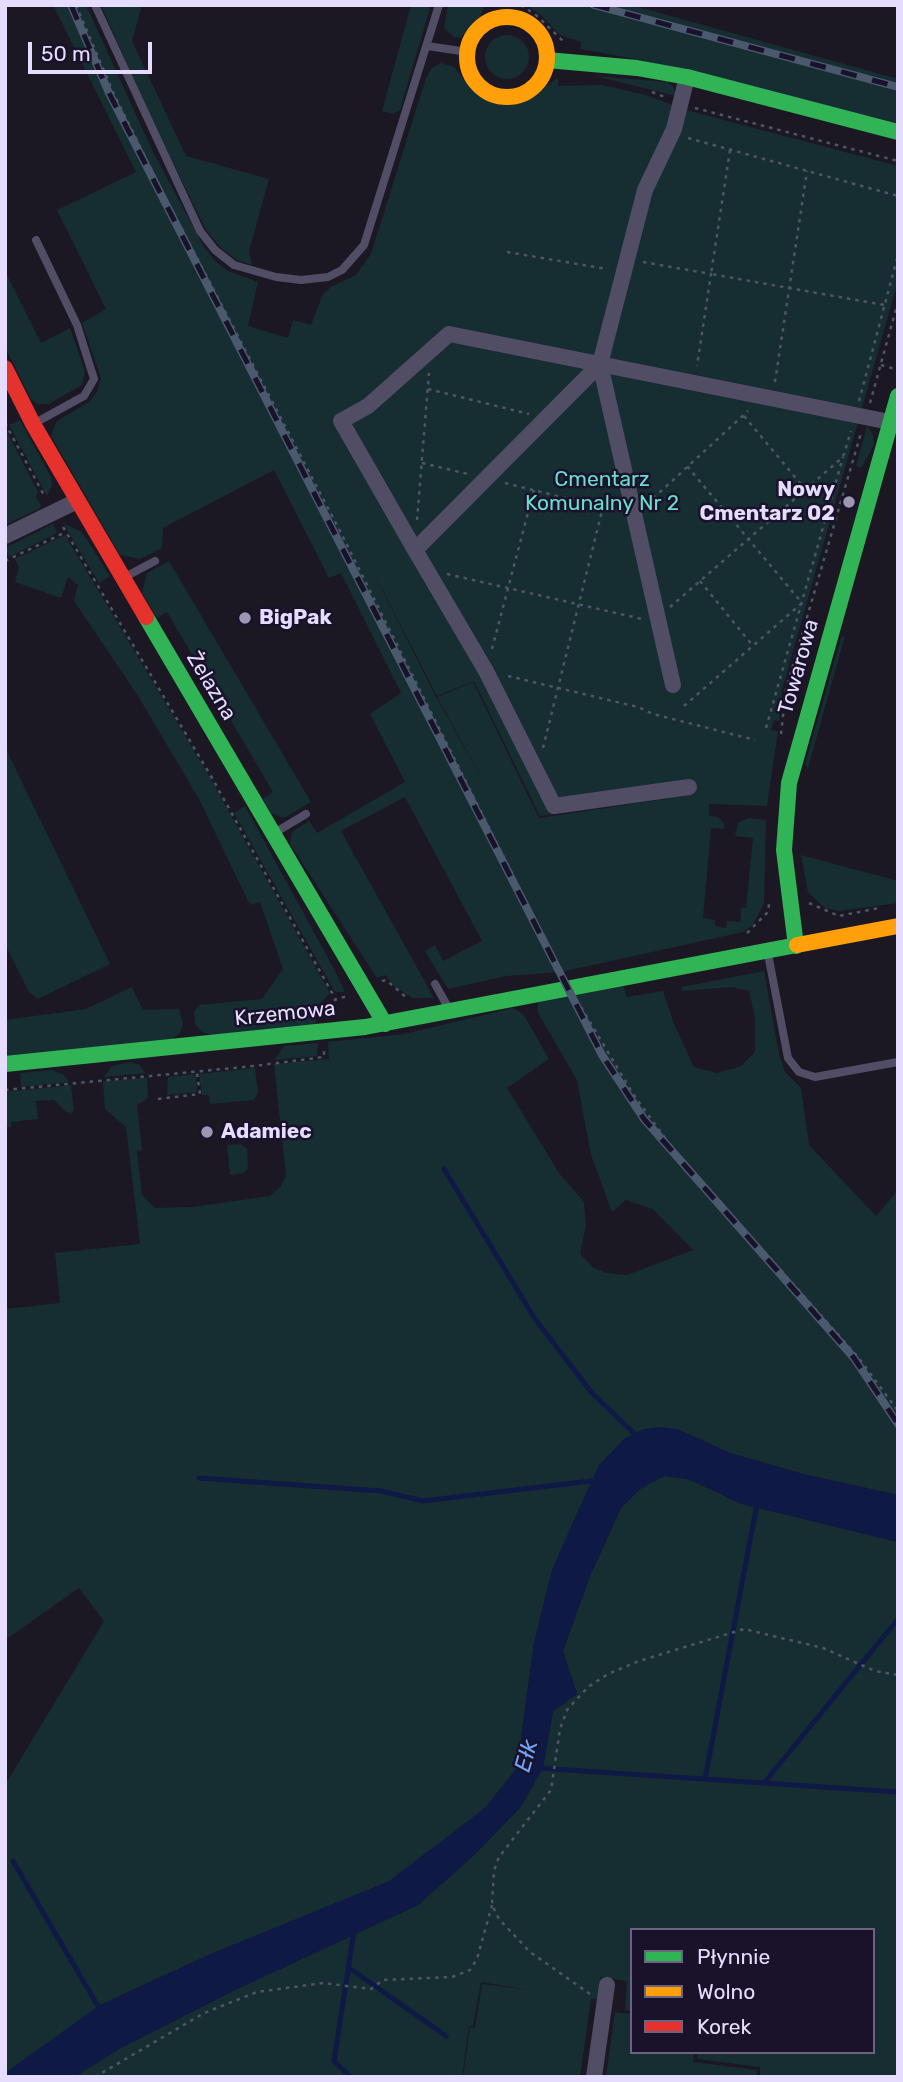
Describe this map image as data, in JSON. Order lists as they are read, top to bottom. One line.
{"streets":{"street":["Towarowa","Żelazna","Krzemowa"]},"crossings":[["Żelazna","Krzemowa"]],"water":["Ełk"],"parks":["Cmentarz Komunalny Nr 2"],"places":["Nowy Cmentarz 02","BigPak","Adamiec"],"legend":["Płynnie","Wolno","Korek"],"scale_bar":"50 m"}
